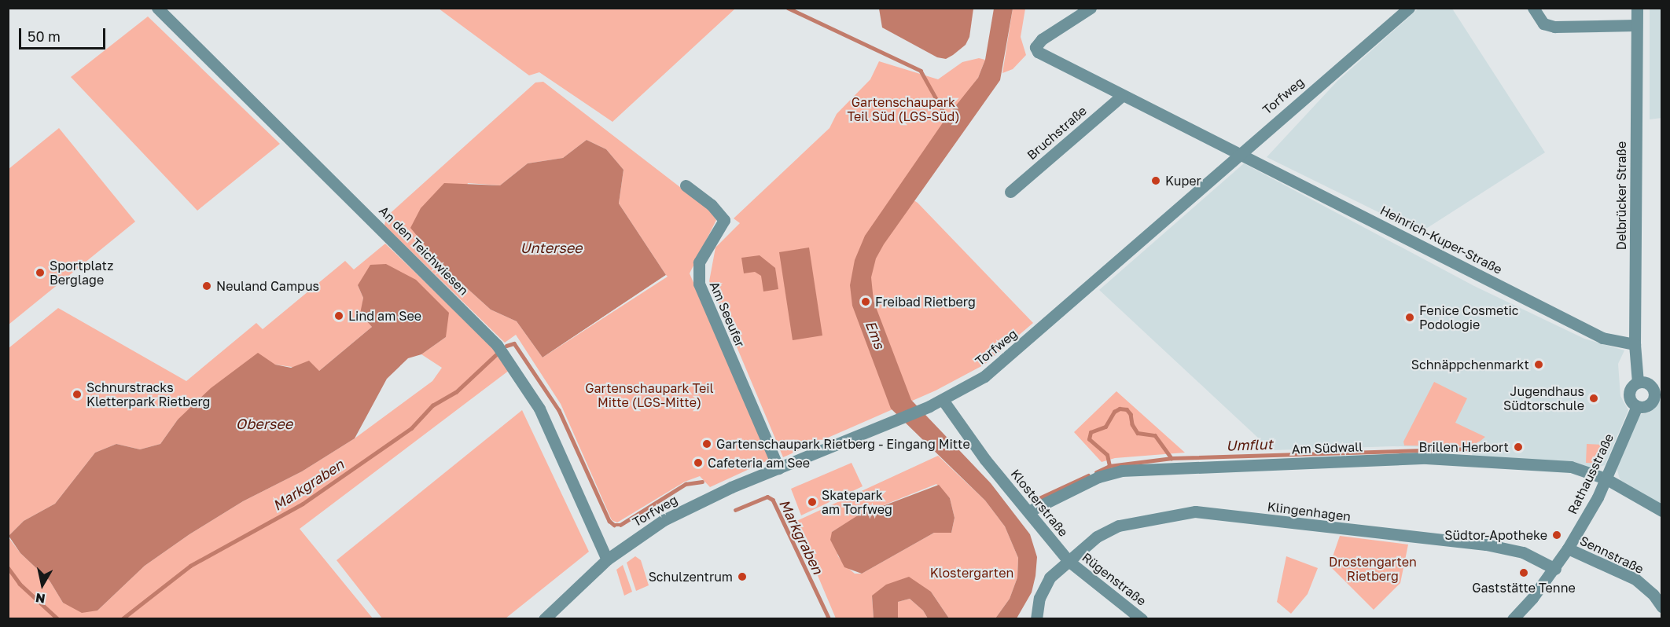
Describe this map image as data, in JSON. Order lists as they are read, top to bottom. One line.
{"streets":{"street":["Torfweg","Bruchstraße","Delbrücker Straße","Heinrich-Kuper-Straße","An den Teichwiesen","Am Seeufer","Am Südwall","Rathausstraße","Klosterstraße","Klingenhagen","Sennstraße","Rügenstraße"]},"crossings":[["Torfweg","Heinrich-Kuper-Straße"],["Torfweg","An den Teichwiesen"],["Torfweg","Am Seeufer"],["Torfweg","Klosterstraße"],["Delbrücker Straße","Heinrich-Kuper-Straße"],["Delbrücker Straße","Rathausstraße"],["Am Südwall","Rathausstraße"],["Am Südwall","Klosterstraße"],["Rathausstraße","Klingenhagen"],["Rathausstraße","Sennstraße"],["Klosterstraße","Klingenhagen"],["Klosterstraße","Rügenstraße"],["Klingenhagen","Rügenstraße"]],"water":["Untersee","Ems","Obersee","Umflut","Markgraben"],"parks":["Gartenschaupark Teil Süd (LGS-Süd)","Gartenschaupark Teil Mitte (LGS-Mitte)","Drostengarten Rietberg","Klostergarten"],"places":["Kuper","Sportplatz Berglage","Neuland Campus","Freibad Rietberg","Lind am See","Fenice Cosmetic Podologie","Schnäppchenmarkt","Schnurstracks Kletterpark Rietberg","Jugendhaus Südtorschule","Gartenschaupark Rietberg - Eingang Mitte","Brillen Herbort","Cafeteria am See","Skatepark am Torfweg","Südtor-Apotheke","Gaststätte Tenne","Schulzentrum"],"scale_bar":"50 m","north":"bottom"}
